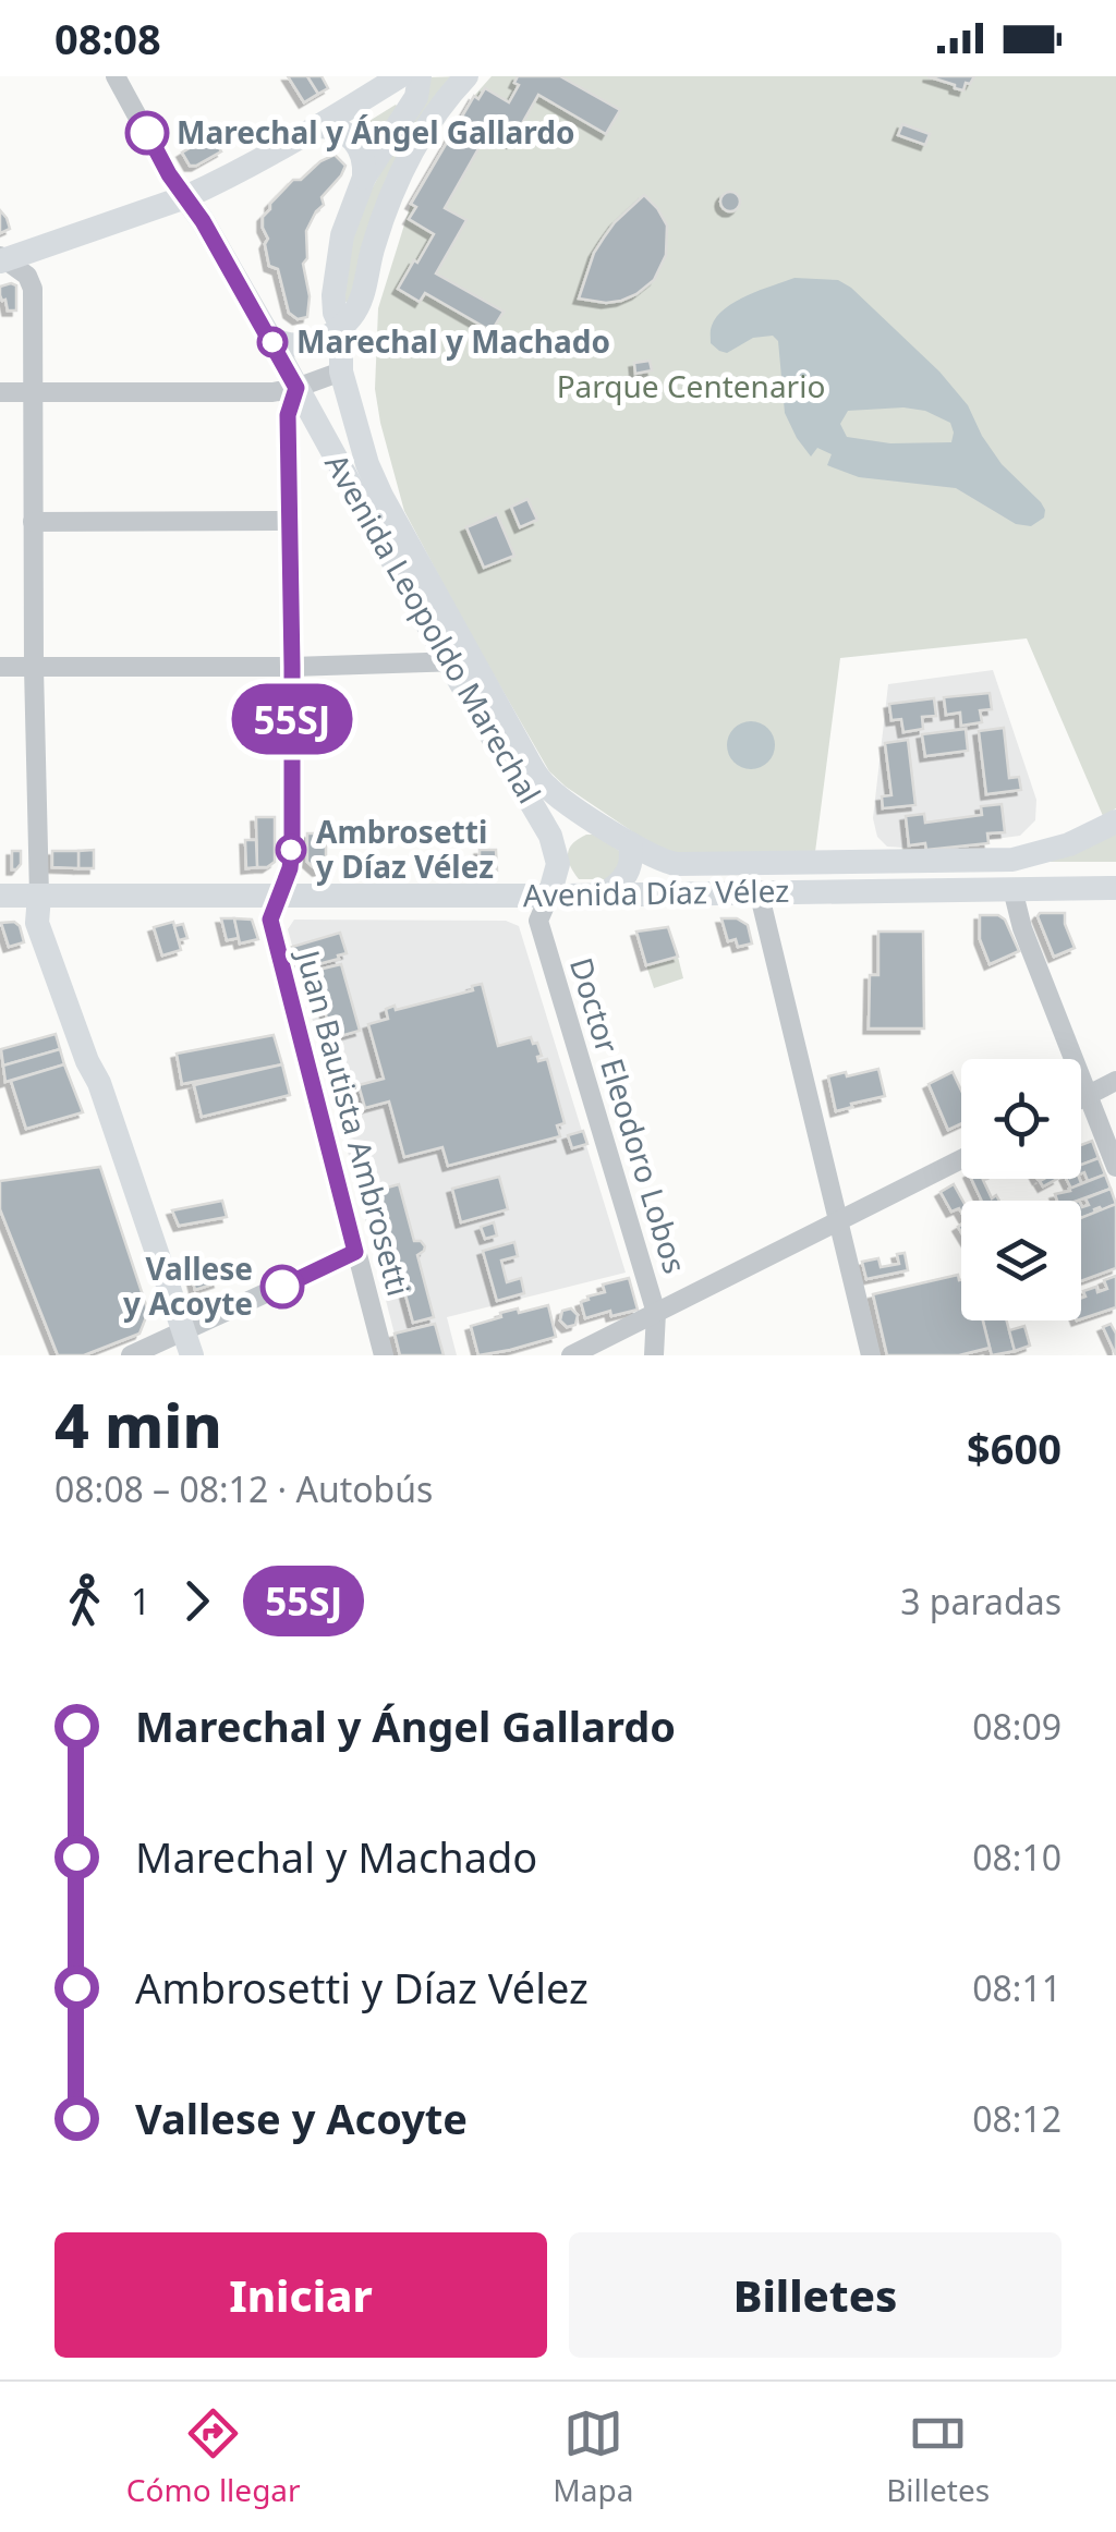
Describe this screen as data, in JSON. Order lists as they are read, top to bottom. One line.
{"streets":{"main road":["Avenida Leopoldo Marechal","Avenida Díaz Vélez"],"street":["Doctor Eleodoro Lobos","Juan Bautista Ambrosetti"]},"crossings":[["Avenida Leopoldo Marechal","Avenida Díaz Vélez"],["Avenida Leopoldo Marechal","Doctor Eleodoro Lobos"],["Avenida Leopoldo Marechal","Juan Bautista Ambrosetti"],["Avenida Díaz Vélez","Doctor Eleodoro Lobos"],["Avenida Díaz Vélez","Juan Bautista Ambrosetti"]],"parks":["Parque Centenario"],"places":["Marechal y Ángel Gallardo","Marechal y Machado","Ambrosetti y Díaz Vélez","Vallese y Acoyte"],"lines":["bus line 55SJ"],"page":{"status":"08:08","on_map":"55SJ","heading":["4 min","08:08 – 08:12 · Autobús","$600"],"legs":["1","55SJ","3 paradas"],"list":[{"name":"Marechal y Ángel Gallardo","value":"08:09"},{"name":"Marechal y Machado","value":"08:10"},{"name":"Ambrosetti y Díaz Vélez","value":"08:11"},{"name":"Vallese y Acoyte","value":"08:12"}],"buttons":["Iniciar","Billetes"],"tabs":["Cómo llegar","Mapa","Billetes"]}}
